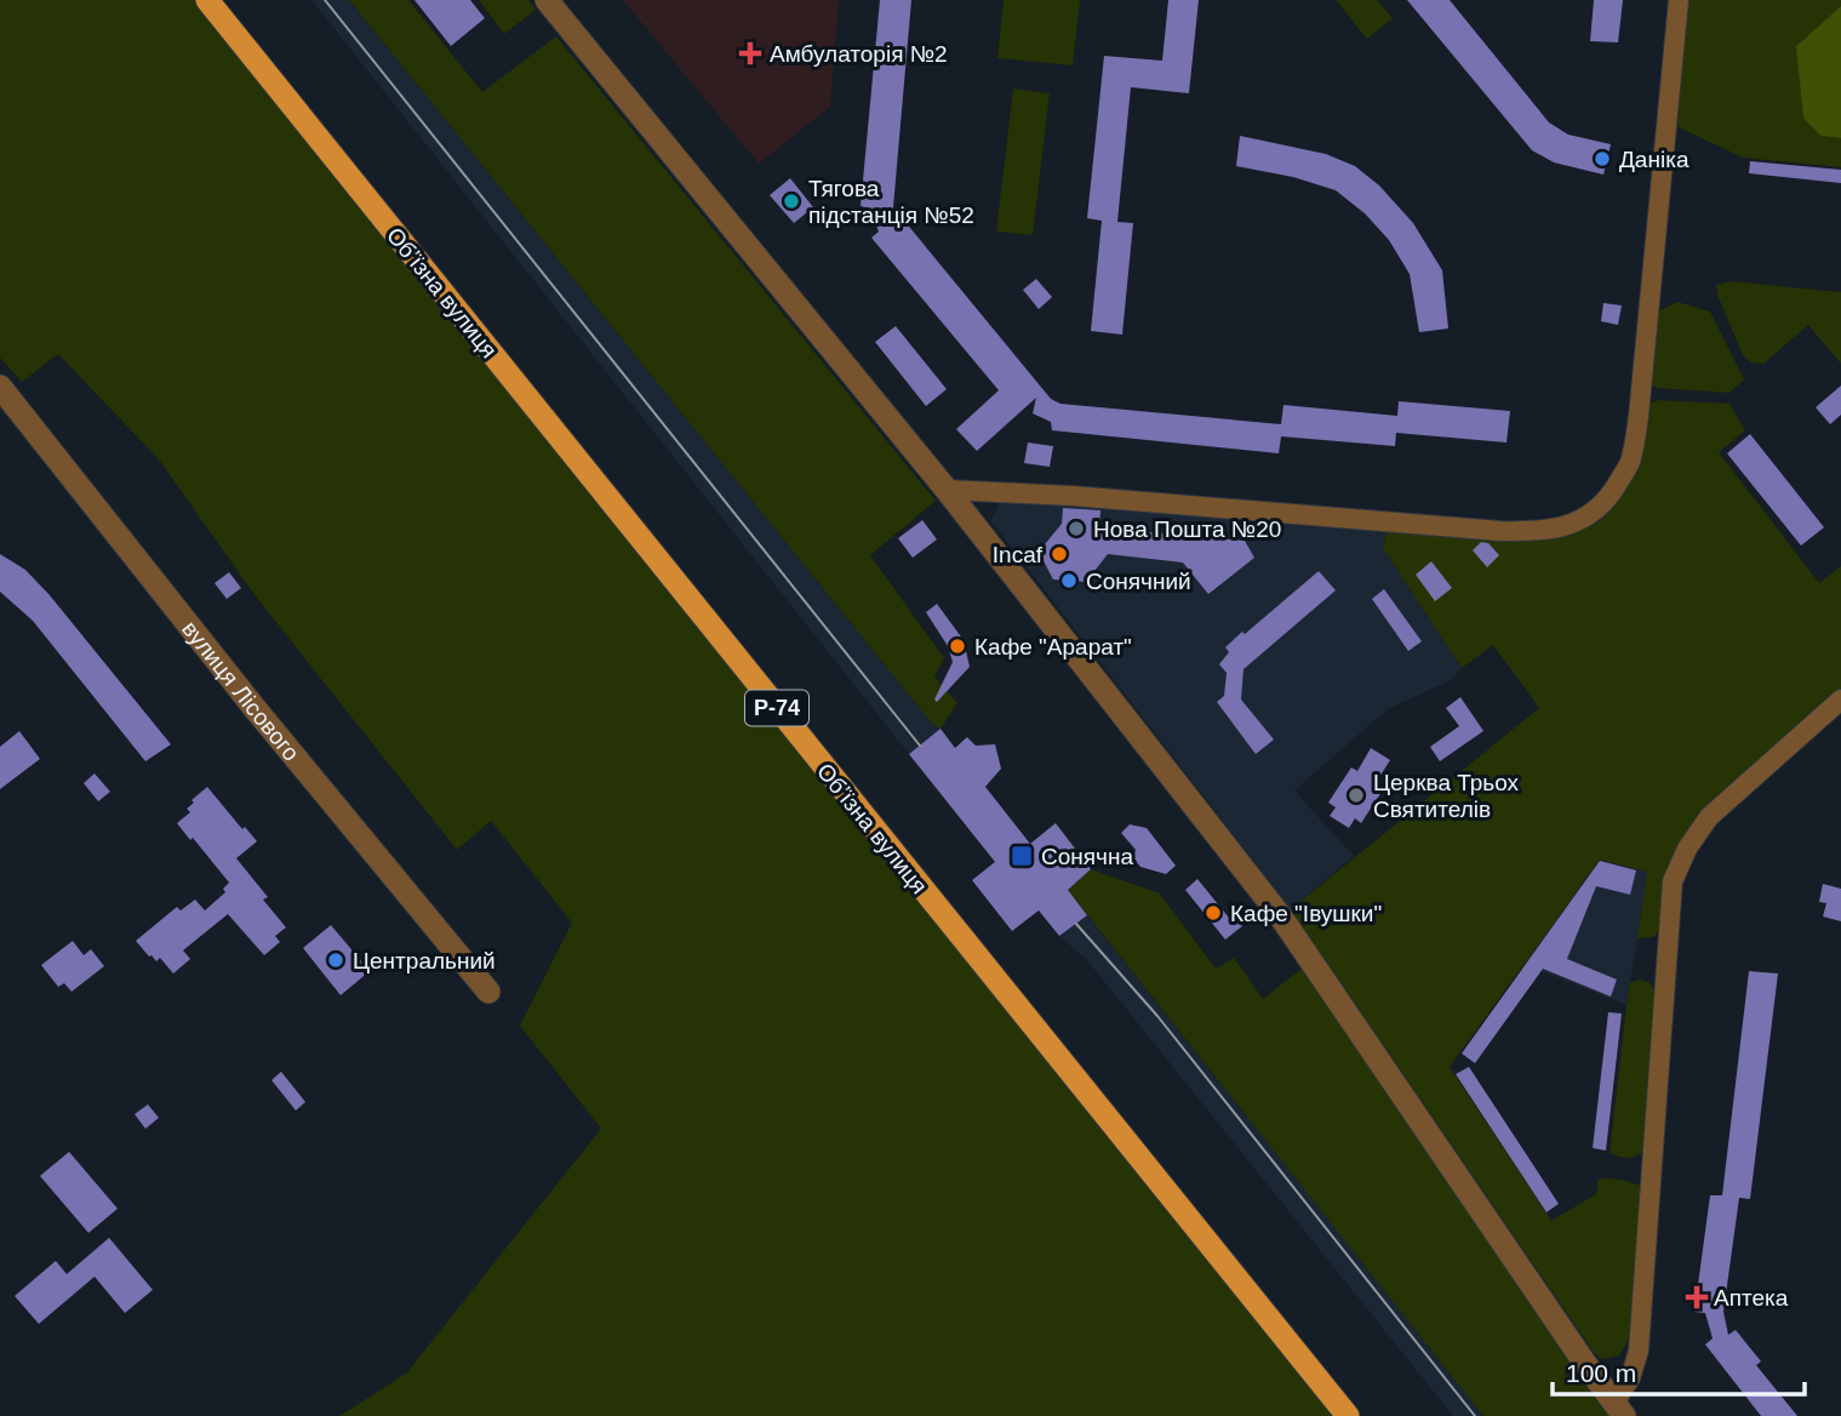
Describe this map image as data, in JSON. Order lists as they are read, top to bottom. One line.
{"streets":{"main road":["Обʼїзна вулиця","Р-74"],"street":["вулиця Лісового"]},"places":{"health":["Амбулаторія №2","Аптека"],"other":["Даніка","Тягова підстанція №52","Нова Пошта №20","Incaf","Сонячний","Кафе \"Арарат\"","Церква Трьох Святителів","Кафе \"Івушки\"","Центральний"],"transit":["Сонячна"]},"scale_bar":"100 m"}
